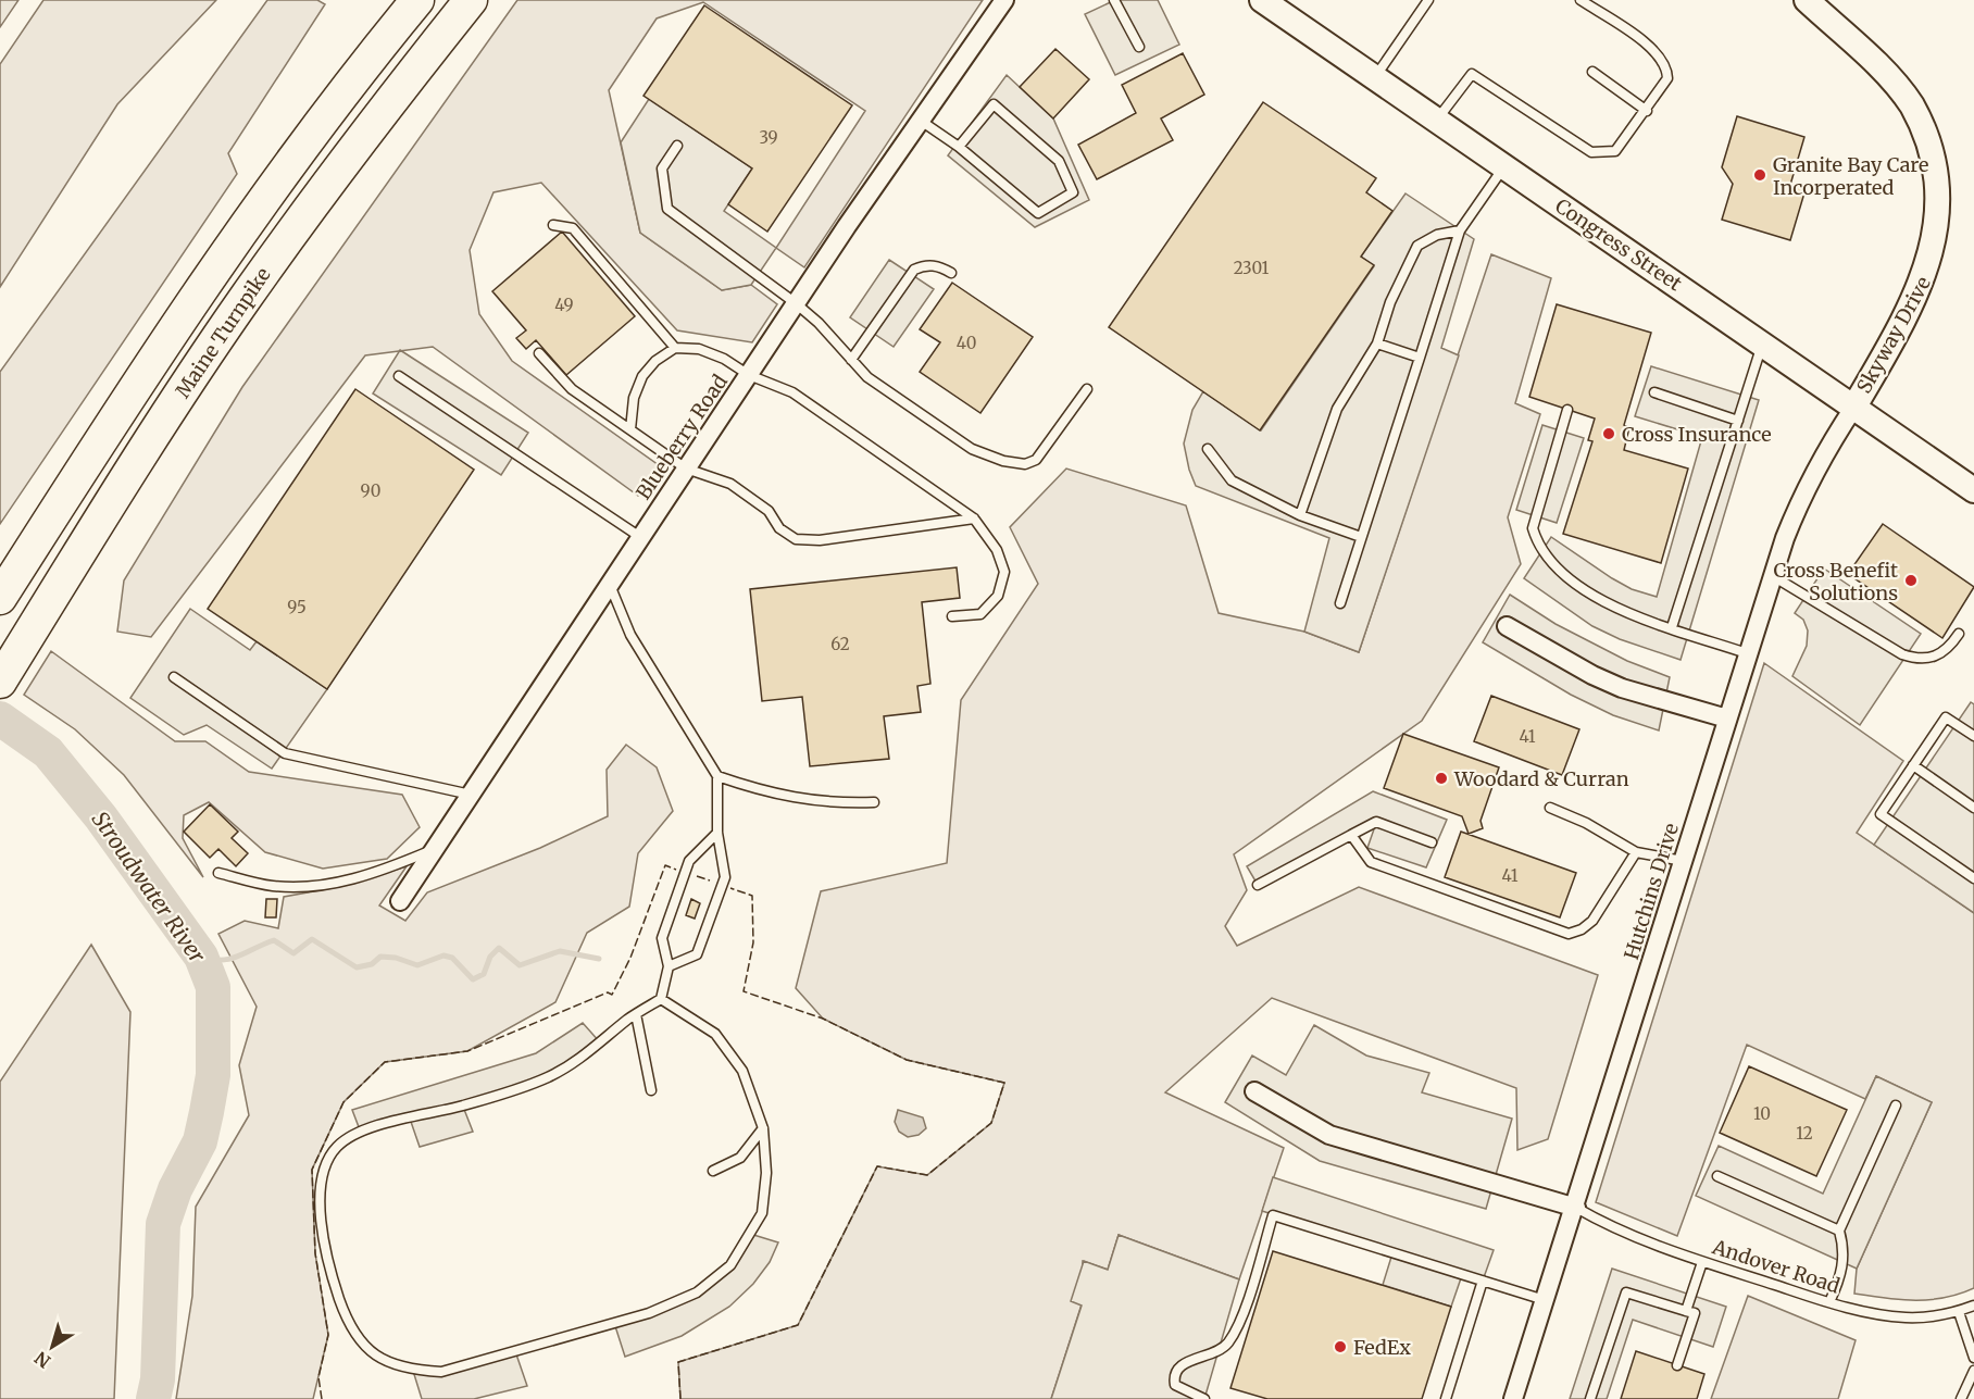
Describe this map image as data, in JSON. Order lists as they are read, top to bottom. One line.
{"streets":{"highway":["Maine Turnpike"],"main road":["Congress Street","Skyway Drive"],"street":["Blueberry Road","Hutchins Drive"],"lane":["Andover Road"]},"crossings":[["Congress Street","Skyway Drive"],["Congress Street","Hutchins Drive"],["Skyway Drive","Hutchins Drive"],["Hutchins Drive","Andover Road"]],"water":["Stroudwater River"],"places":["Granite Bay Care Incorperated","Cross Insurance","Cross Benefit Solutions","Woodard & Curran","FedEx"],"house_numbers":["39","2301","49","40","90","95","62","41","41","10","12"],"north":"bottom left"}
